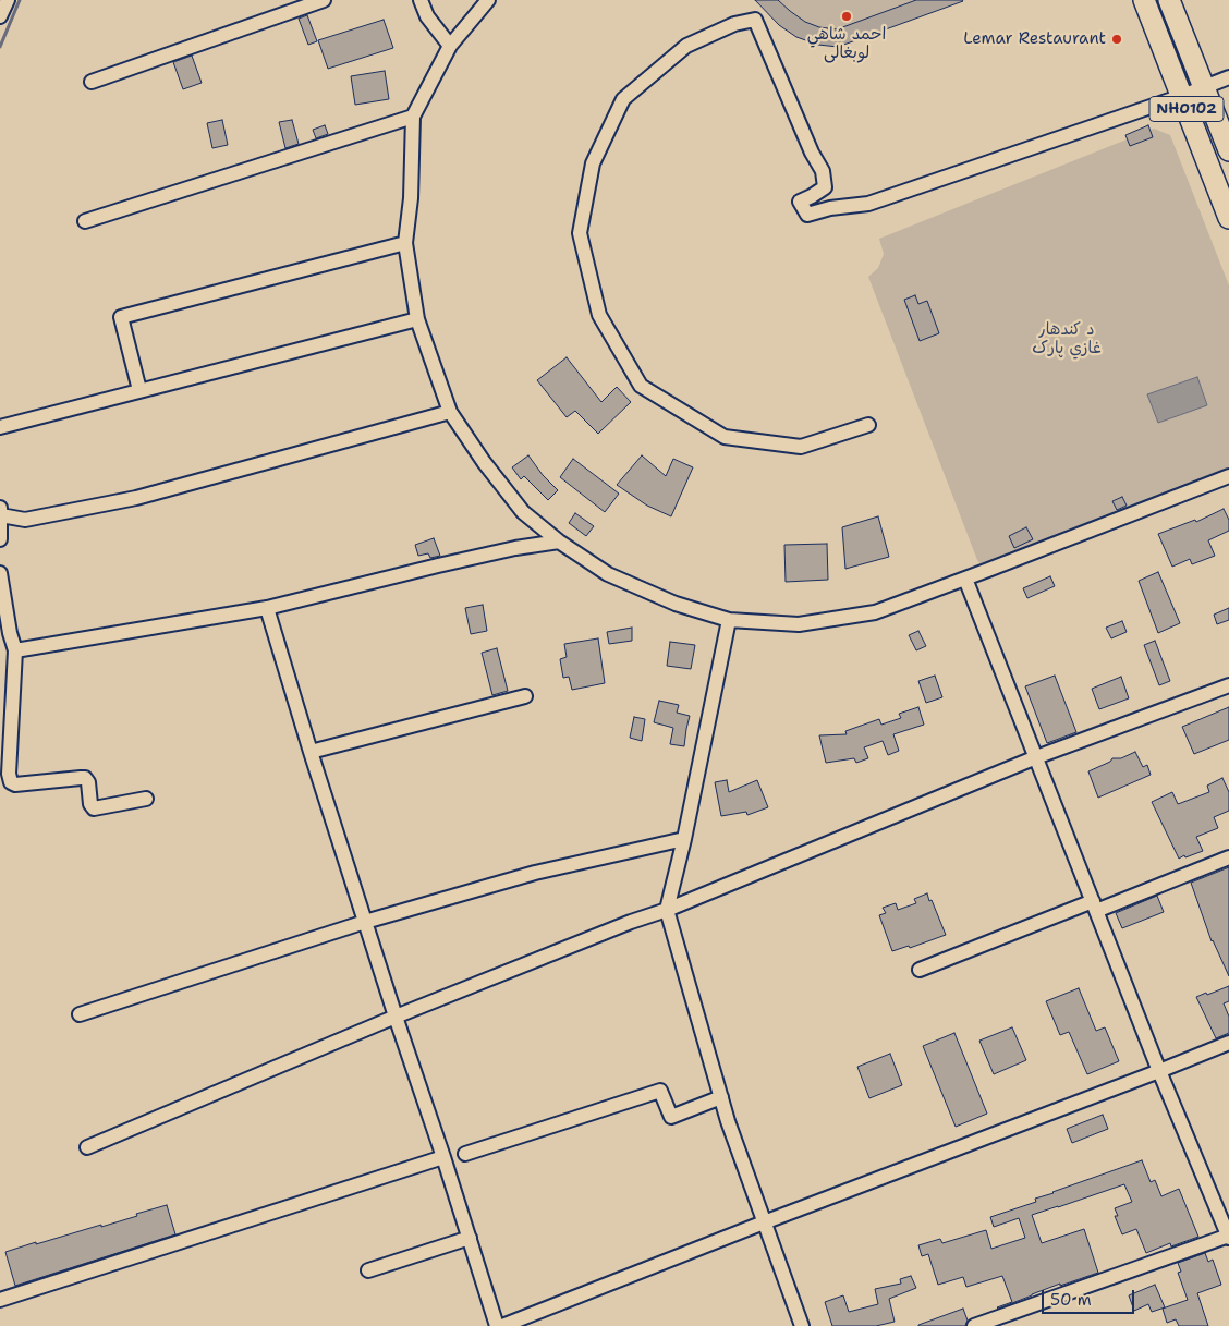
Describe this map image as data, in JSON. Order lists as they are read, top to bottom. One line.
{"streets":{"highway":["NH0102"]},"parks":["د کندهار غازي پارک"],"places":["احمد شاهي لوبغالی","Lemar Restaurant"],"scale_bar":"50 m"}
